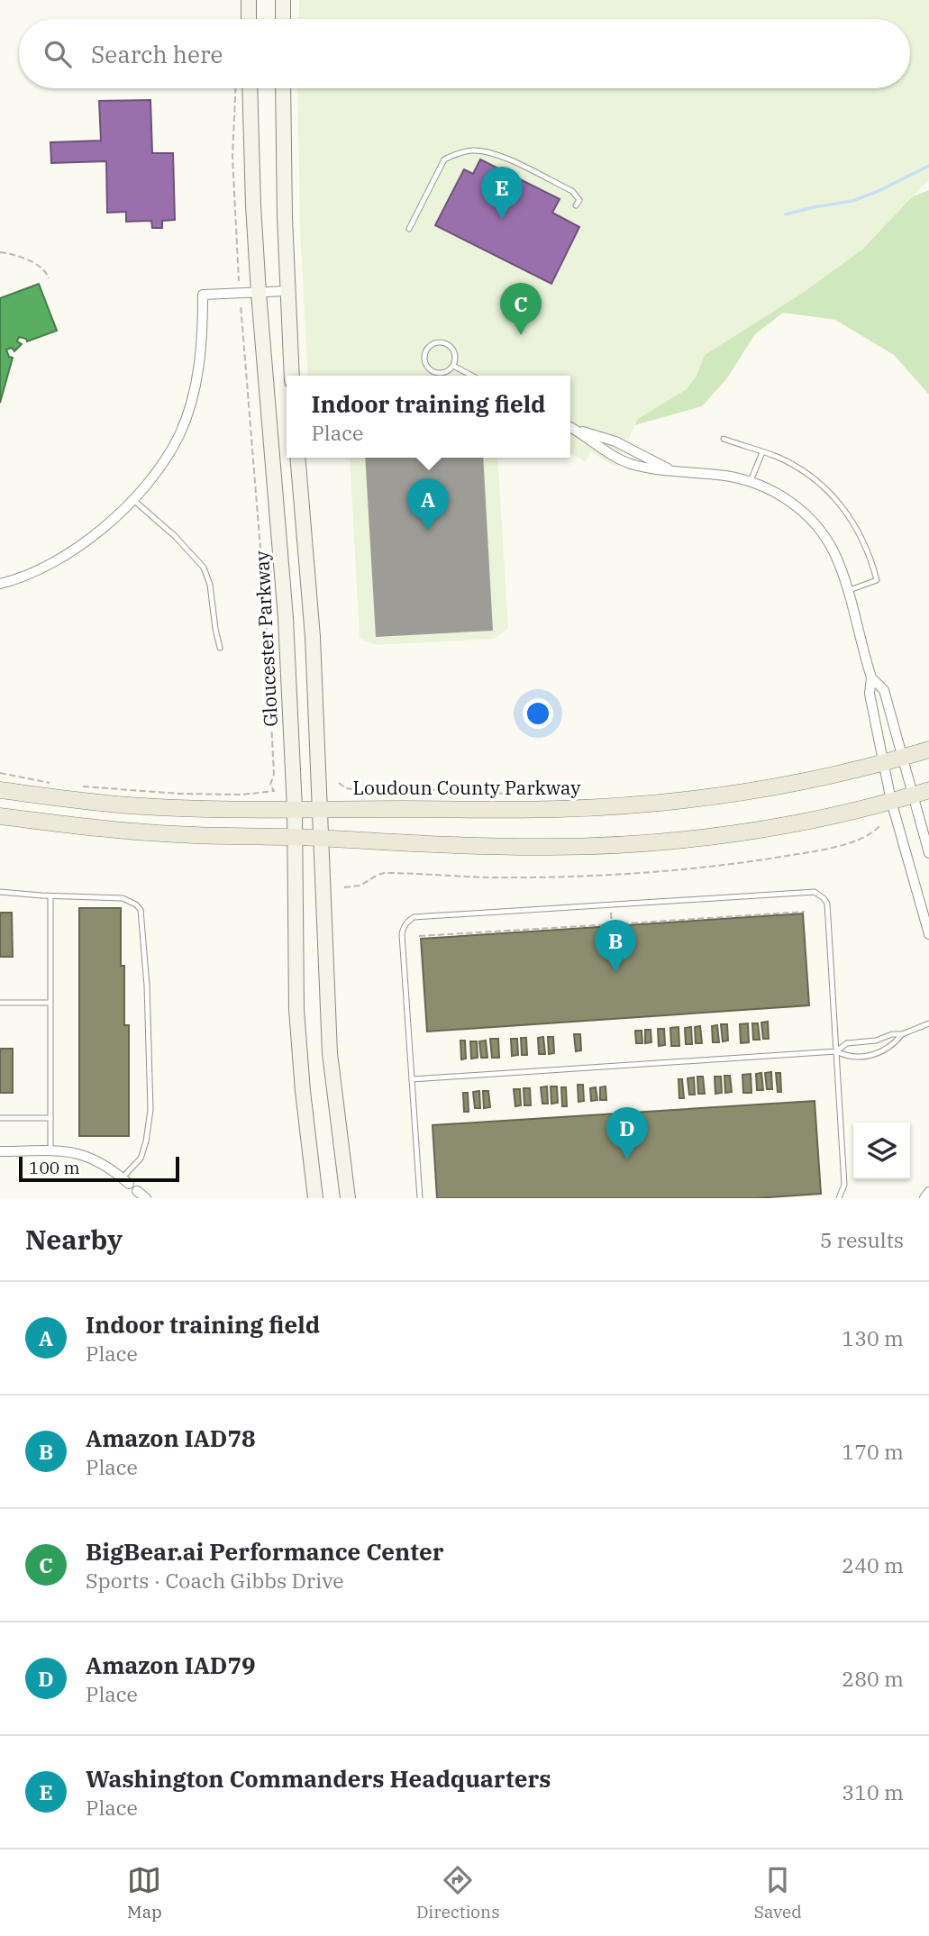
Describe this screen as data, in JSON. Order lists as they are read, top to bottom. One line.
{"streets":{"main road":["Gloucester Parkway","Loudoun County Parkway"]},"crossings":[["Gloucester Parkway","Loudoun County Parkway"]],"scale_bar":"100 m","page":{"search":"Search here","pins":["E","C","A","B","D"],"popup":["Indoor training field","Place"],"scale":"100 m","heading":["Nearby","5 results"],"list":[{"mark":"A","name":"Indoor training field","note":"Place","value":"130 m"},{"mark":"B","name":"Amazon IAD78","note":"Place","value":"170 m"},{"mark":"C","name":"BigBear.ai Performance Center","note":"Sports · Coach Gibbs Drive","value":"240 m"},{"mark":"D","name":"Amazon IAD79","note":"Place","value":"280 m"},{"mark":"E","name":"Washington Commanders Headquarters","note":"Place","value":"310 m"}],"nav":["Map","Directions","Saved"]}}
